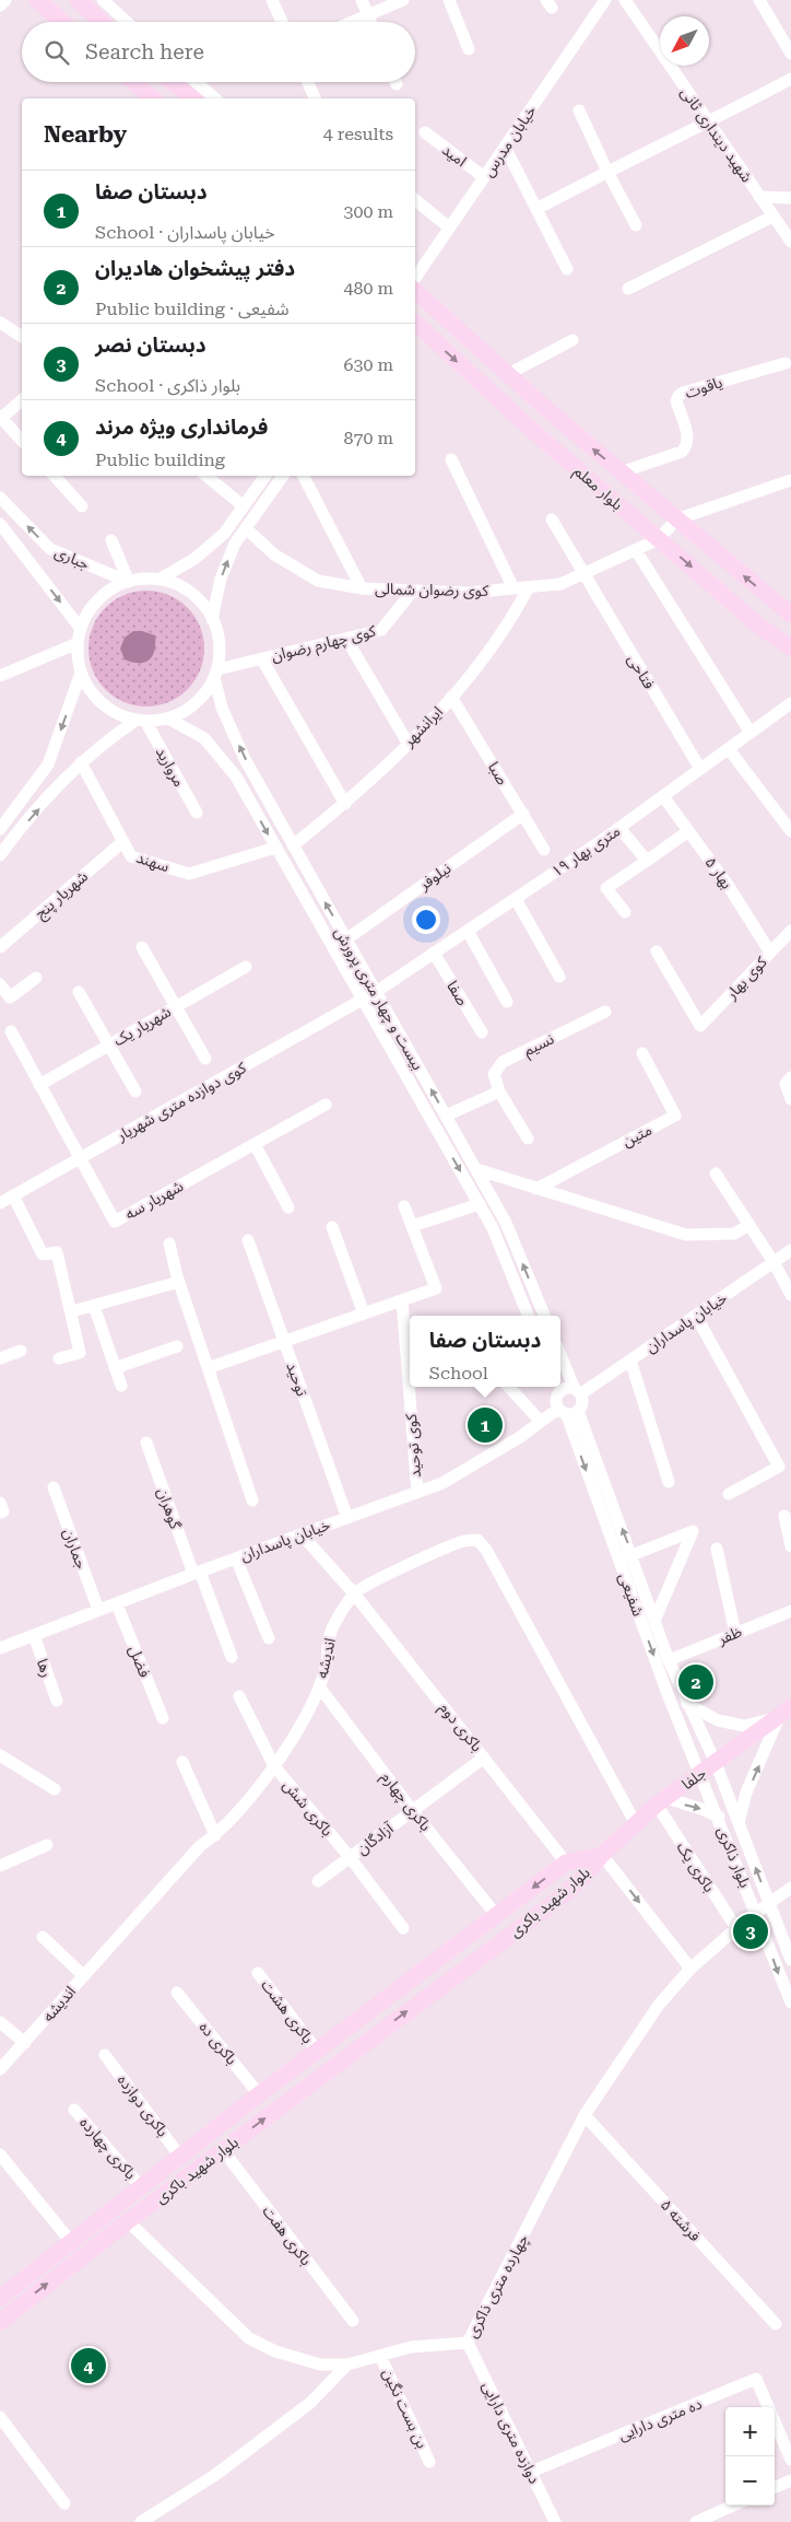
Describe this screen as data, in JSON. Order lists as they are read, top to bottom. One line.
{"streets":{"main road":["بلوار معلم","جلفا","بلوار شهید باکری"],"street":["شهید دینداری ثانی","خیابان مدرس","امید","یاقوت","جباری","کوی رضوان شمالی","کوی چهارم رضوان","فتاحی","ایرانشهر","مروارید","صبا","۱۹ متری بهار","سهند","بهار ۵","نیلوفر","شهریار پنج","کوی بهار","صفا","بیست و چهار متری پرورش","شهریار یک","نسیم","کوی دوازده متری شهریار","متین","شهریار سه","خیابان پاسداران","توحید","کوی توحید","گوهران","جماران","شفیعی","ظفر","اندیشه","فضل","رها","باکری دوم","باکری چهارم","باکری شش","آزادگان","بلوار ذاکری","باکری یک","باکری هشت","باکری ده","باکری دوازده","باکری چهارده","فرشته ۵","باکری هفت","چهارده متری ذاکری","بن بست نگین","ده متری دارایی","دوازده متری دارایی"]},"crossings":[["خیابان مدرس","امید"],["یاقوت","بلوار معلم"],["بلوار معلم","کوی رضوان شمالی"],["جباری","کوی چهارم رضوان"],["جباری","مروارید"],["جباری","بیست و چهار متری پرورش"],["کوی رضوان شمالی","کوی چهارم رضوان"],["کوی رضوان شمالی","فتاحی"],["کوی رضوان شمالی","ایرانشهر"],["کوی چهارم رضوان","مروارید"],["کوی چهارم رضوان","بیست و چهار متری پرورش"],["فتاحی","۱۹ متری بهار"],["ایرانشهر","صبا"],["ایرانشهر","بیست و چهار متری پرورش"],["مروارید","بیست و چهار متری پرورش"],["صبا","نیلوفر"],["۱۹ متری بهار","بهار ۵"],["۱۹ متری بهار","صفا"],["۱۹ متری بهار","بیست و چهار متری پرورش"],["۱۹ متری بهار","کوی دوازده متری شهریار"],["سهند","شهریار پنج"],["سهند","بیست و چهار متری پرورش"],["بهار ۵","کوی بهار"],["نیلوفر","بیست و چهار متری پرورش"],["بیست و چهار متری پرورش","کوی دوازده متری شهریار"],["شهریار یک","شهریار سه"],["کوی دوازده متری شهریار","شهریار سه"],["خیابان پاسداران","توحید"],["خیابان پاسداران","کوی توحید"],["خیابان پاسداران","گوهران"],["خیابان پاسداران","جماران"],["خیابان پاسداران","شفیعی"],["خیابان پاسداران","فضل"],["خیابان پاسداران","رها"],["خیابان پاسداران","باکری دوم"],["شفیعی","ظفر"],["شفیعی","جلفا"],["شفیعی","بلوار ذاکری"],["اندیشه","باکری دوم"],["اندیشه","باکری چهارم"],["اندیشه","باکری شش"],["باکری دوم","آزادگان"],["باکری دوم","بلوار شهید باکری"],["جلفا","بلوار ذاکری"],["جلفا","باکری یک"],["جلفا","بلوار شهید باکری"],["باکری چهارم","آزادگان"],["باکری چهارم","بلوار شهید باکری"],["باکری شش","آزادگان"],["بلوار ذاکری","چهارده متری ذاکری"],["باکری یک","چهارده متری ذاکری"],["بلوار شهید باکری","باکری هشت"],["بلوار شهید باکری","باکری ده"],["بلوار شهید باکری","باکری دوازده"],["بلوار شهید باکری","باکری چهارده"],["بلوار شهید باکری","باکری هفت"],["بلوار شهید باکری","چهارده متری ذاکری"],["فرشته ۵","چهارده متری ذاکری"],["چهارده متری ذاکری","بن بست نگین"],["چهارده متری ذاکری","دوازده متری دارایی"],["ده متری دارایی","دوازده متری دارایی"]],"north":"bottom left","page":{"search":"Search here","heading":["Nearby","4 results"],"list":[{"mark":"1","name":"دبستان صفا","note":"School · خیابان پاسداران","value":"300 m"},{"mark":"2","name":"دفتر پیشخوان هادیران","note":"Public building · شفیعی","value":"480 m"},{"mark":"3","name":"دبستان نصر","note":"School · بلوار ذاکری","value":"630 m"},{"mark":"4","name":"فرمانداری ویژه مرند","note":"Public building","value":"870 m"}],"popup":["دبستان صفا","School"],"pins":["1","2","3","4"],"map_buttons":["+","−"]}}
